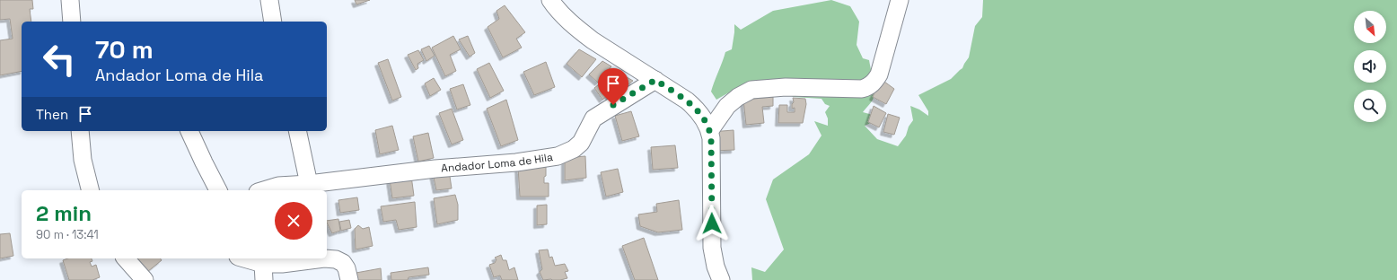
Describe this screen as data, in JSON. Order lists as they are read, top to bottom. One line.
{"streets":{"street":["Andador Loma de Hila"]},"north":"bottom right","page":{"turn":["70 m","Andador Loma de Hila"],"then":"Then","heading":["2 min","90 m · 13:41"]}}
